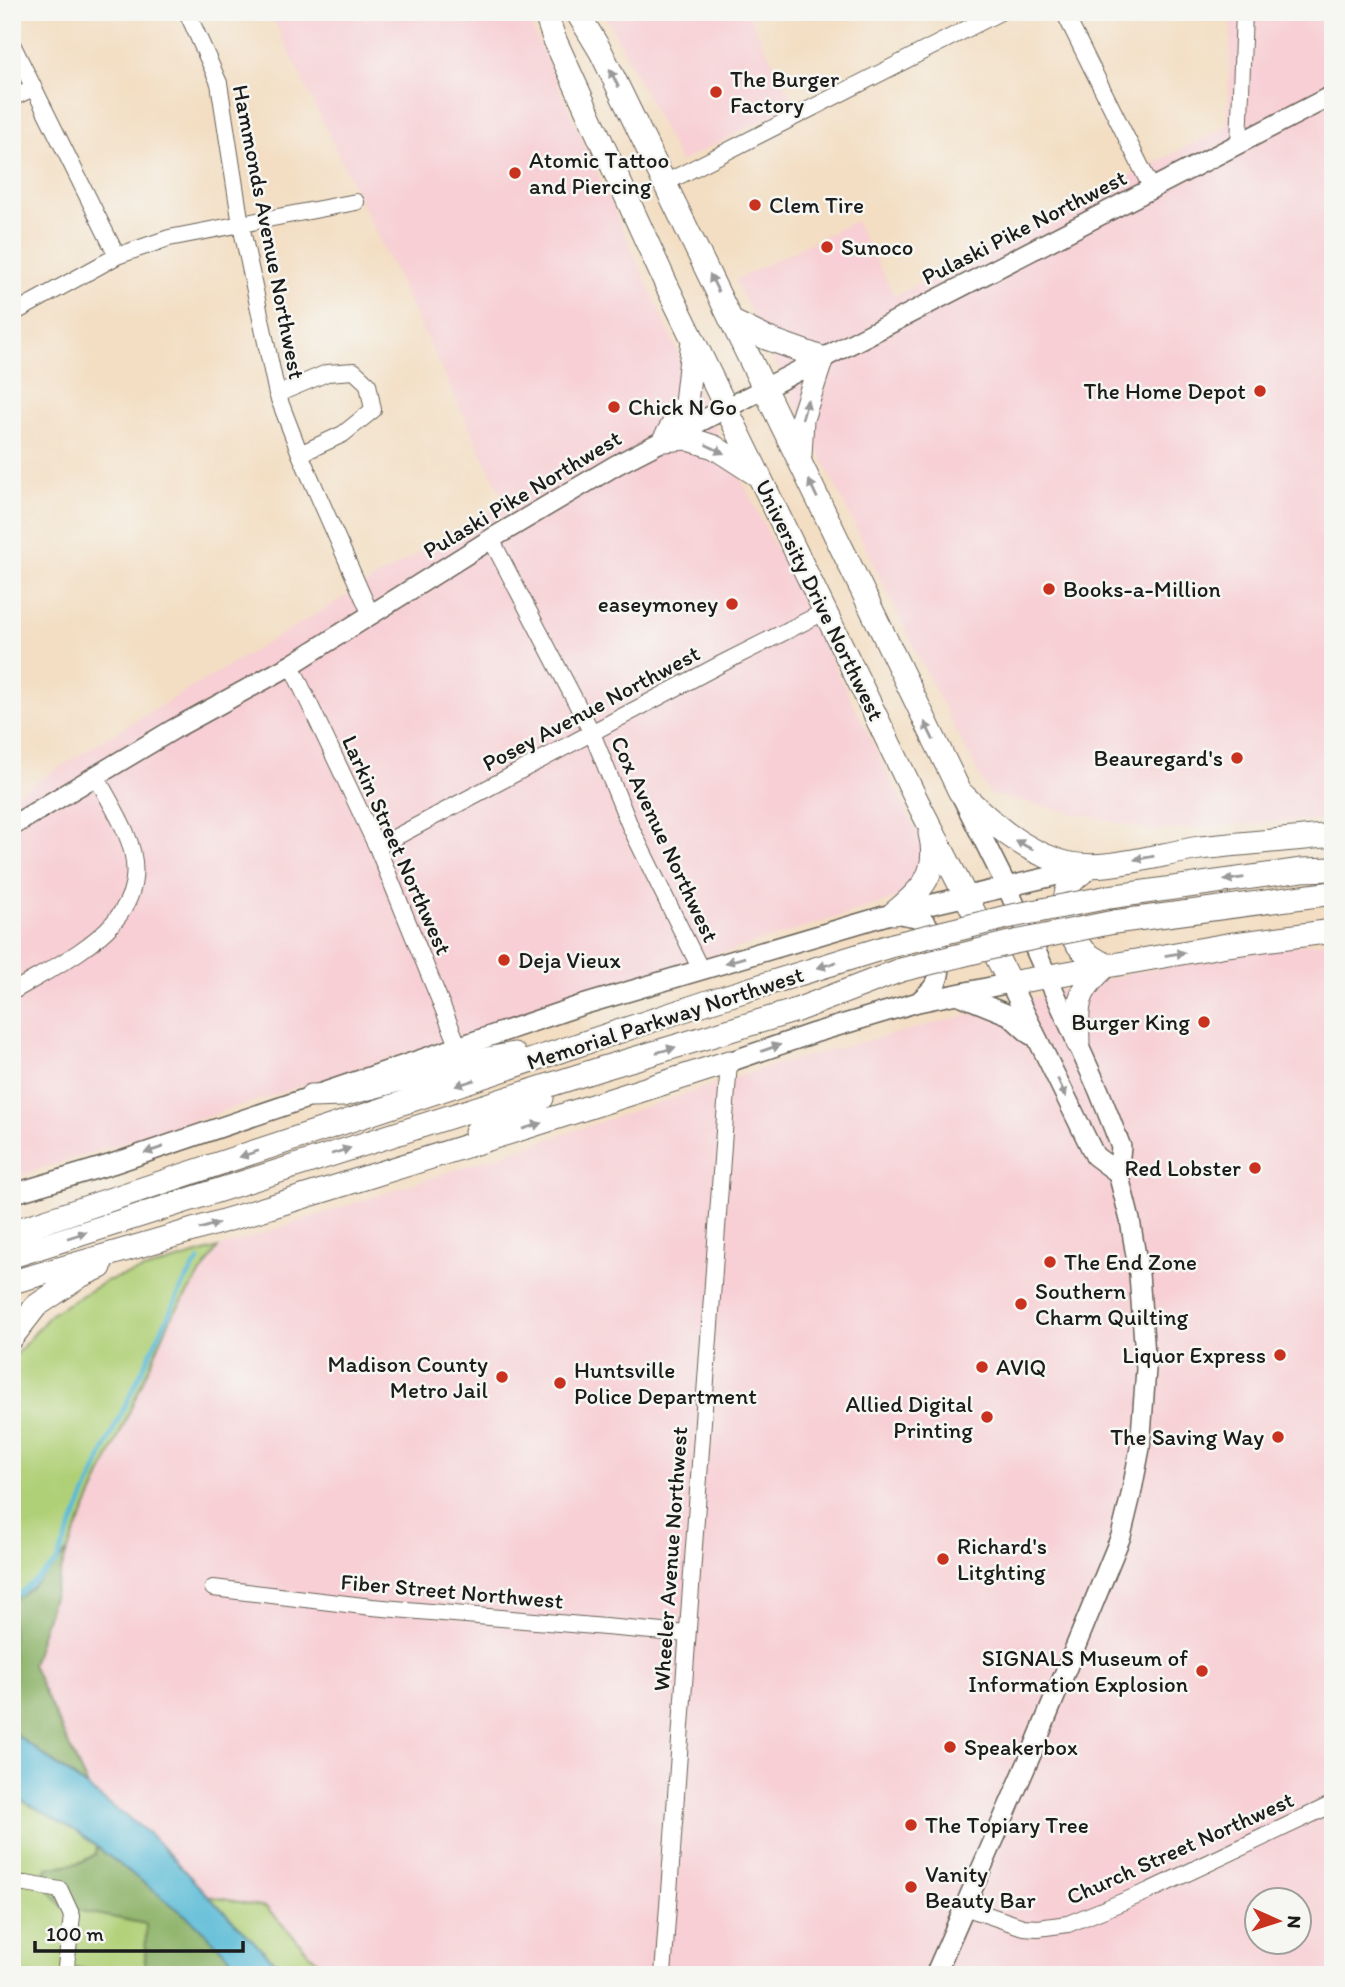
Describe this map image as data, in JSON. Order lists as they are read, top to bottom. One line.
{"streets":{"highway":["University Drive Northwest","Memorial Parkway Northwest"],"main road":["Pulaski Pike Northwest"],"street":["Hammonds Avenue Northwest","Posey Avenue Northwest","Cox Avenue Northwest","Larkin Street Northwest","Wheeler Avenue Northwest","Fiber Street Northwest","Church Street Northwest"]},"crossings":[["Pulaski Pike Northwest","Hammonds Avenue Northwest"],["Pulaski Pike Northwest","University Drive Northwest"],["Pulaski Pike Northwest","Cox Avenue Northwest"],["Pulaski Pike Northwest","Larkin Street Northwest"],["University Drive Northwest","Posey Avenue Northwest"],["University Drive Northwest","Church Street Northwest"],["Posey Avenue Northwest","Cox Avenue Northwest"],["Posey Avenue Northwest","Larkin Street Northwest"],["Wheeler Avenue Northwest","Fiber Street Northwest"]],"places":["The Burger Factory","Atomic Tattoo and Piercing","Clem Tire","Sunoco","The Home Depot","Chick N Go","Books-a-Million","easeymoney","Beauregard's","Deja Vieux","Burger King","Red Lobster","The End Zone","Southern Charm Quilting","Liquor Express","AVIQ","Madison County Metro Jail","Huntsville Police Department","Allied Digital Printing","The Saving Way","Richard's Litghting","SIGNALS Museum of Information Explosion","Speakerbox","The Topiary Tree","Vanity Beauty Bar"],"scale_bar":"100 m","north":"right"}
